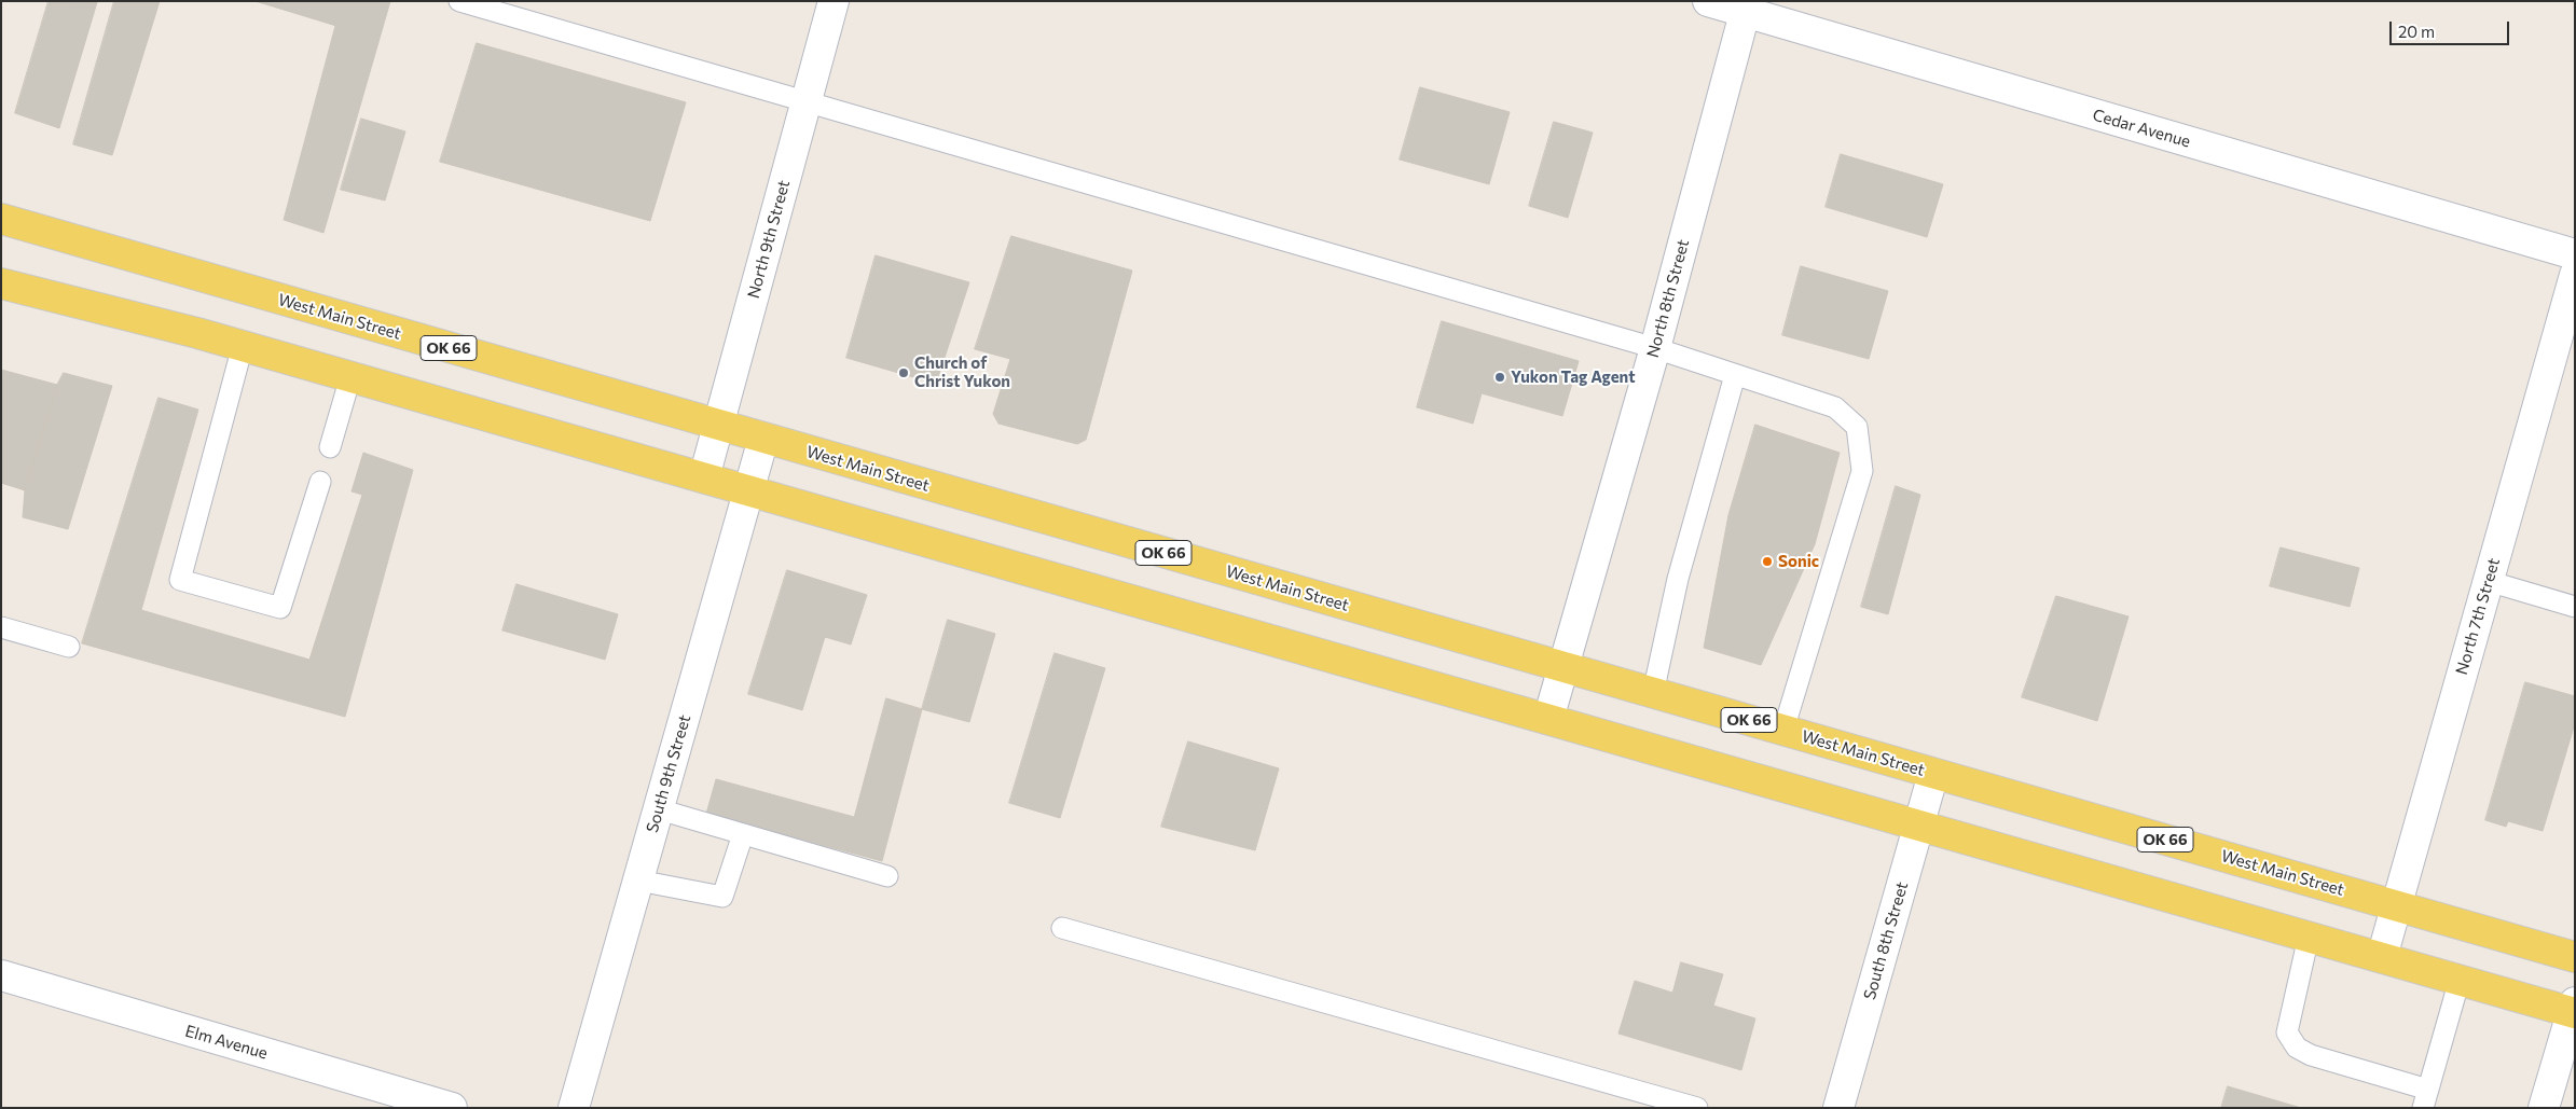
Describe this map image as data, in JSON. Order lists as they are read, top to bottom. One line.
{"streets":{"main road":["West Main Street","OK 66"],"street":["Cedar Avenue","North 9th Street","North 8th Street","North 7th Street","South 9th Street","South 8th Street","Elm Avenue"]},"crossings":[["Cedar Avenue","North 8th Street"],["North 9th Street","West Main Street"],["North 8th Street","West Main Street"],["West Main Street","North 7th Street"],["West Main Street","South 9th Street"],["West Main Street","South 8th Street"]],"places":["Church of Christ Yukon","Yukon Tag Agent","Sonic"],"scale_bar":"20 m"}
